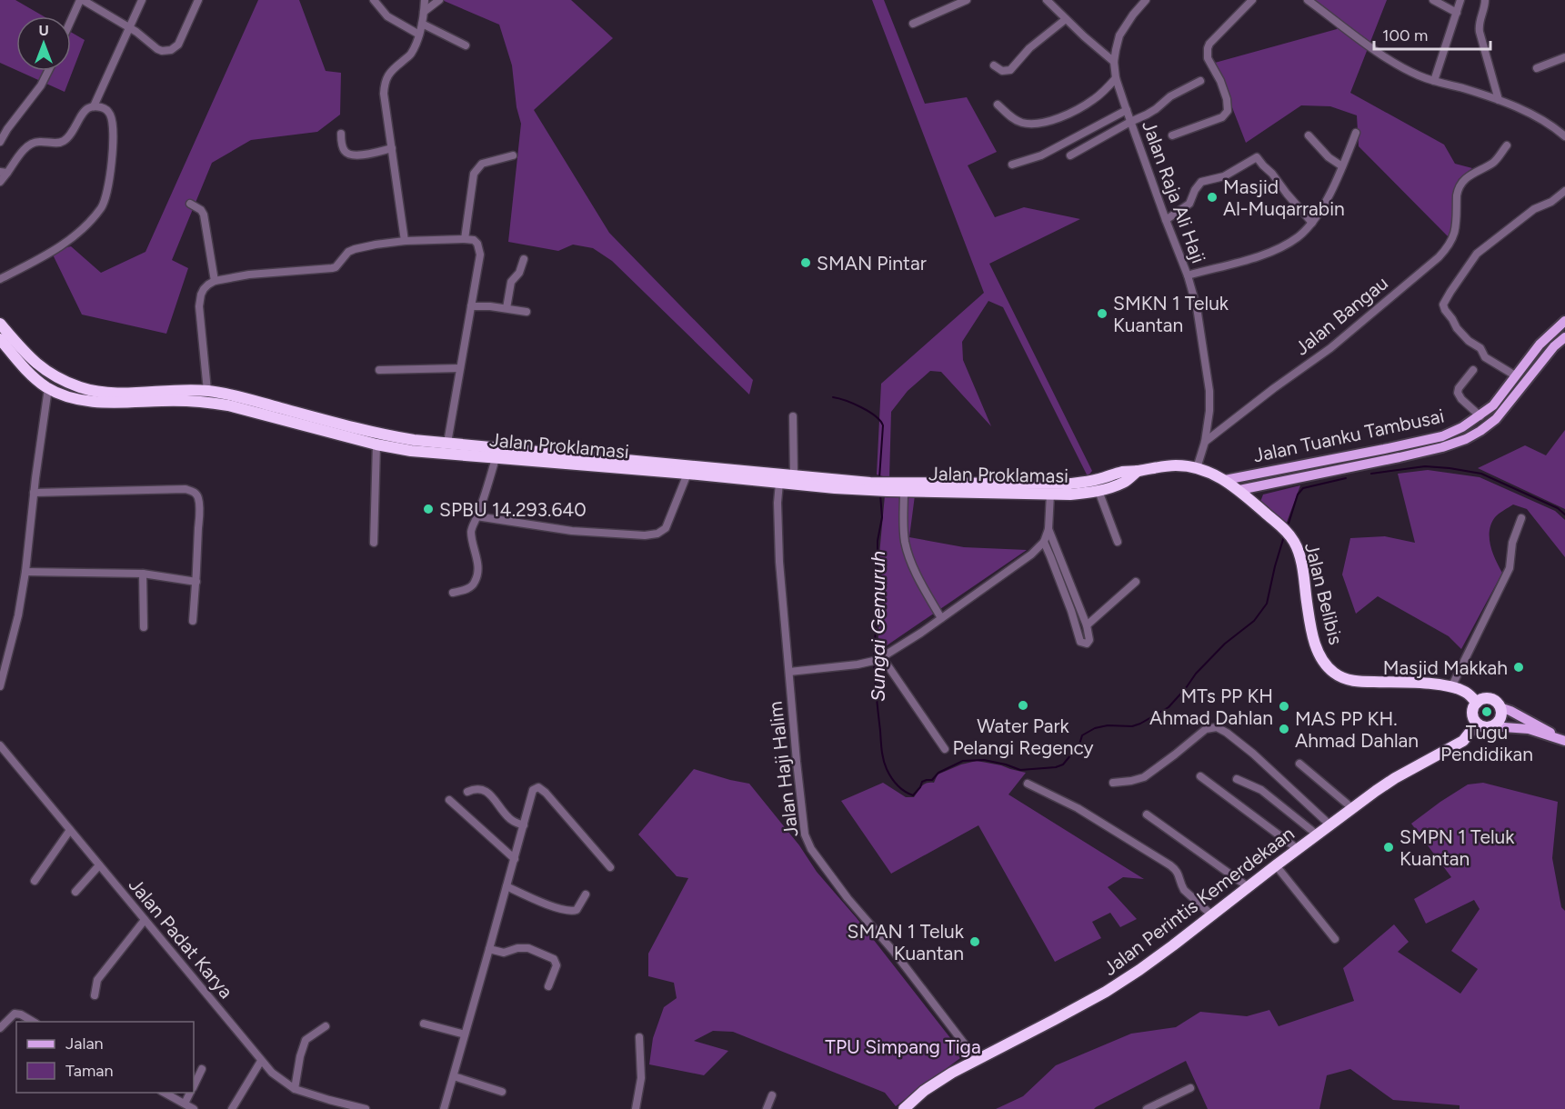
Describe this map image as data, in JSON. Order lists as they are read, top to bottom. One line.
{"streets":{"highway":["Jalan Proklamasi","Jalan Belibis","Jalan Perintis Kemerdekaan"],"main road":["Jalan Tuanku Tambusai"],"street":["Jalan Raja Ali Haji","Jalan Bangau","Jalan Haji Halim","Jalan Padat Karya"]},"crossings":[["Jalan Raja Ali Haji","Jalan Bangau"],["Jalan Raja Ali Haji","Jalan Proklamasi"],["Jalan Tuanku Tambusai","Jalan Proklamasi"],["Jalan Tuanku Tambusai","Jalan Belibis"],["Jalan Proklamasi","Jalan Belibis"],["Jalan Proklamasi","Jalan Haji Halim"],["Jalan Belibis","Jalan Perintis Kemerdekaan"],["Jalan Haji Halim","Jalan Perintis Kemerdekaan"]],"water":["Sungai Gemuruh"],"parks":["TPU Simpang Tiga"],"places":["Masjid Al-Muqarrabin","SMAN Pintar","SMKN 1 Teluk Kuantan","SPBU 14.293.640","Masjid Makkah","Water Park Pelangi Regency","MTs PP KH Ahmad Dahlan","Tugu Pendidikan","MAS PP KH. Ahmad Dahlan","SMPN 1 Teluk Kuantan","SMAN 1 Teluk Kuantan"],"legend":["Jalan","Taman"],"scale_bar":"100 m","north":"top"}
